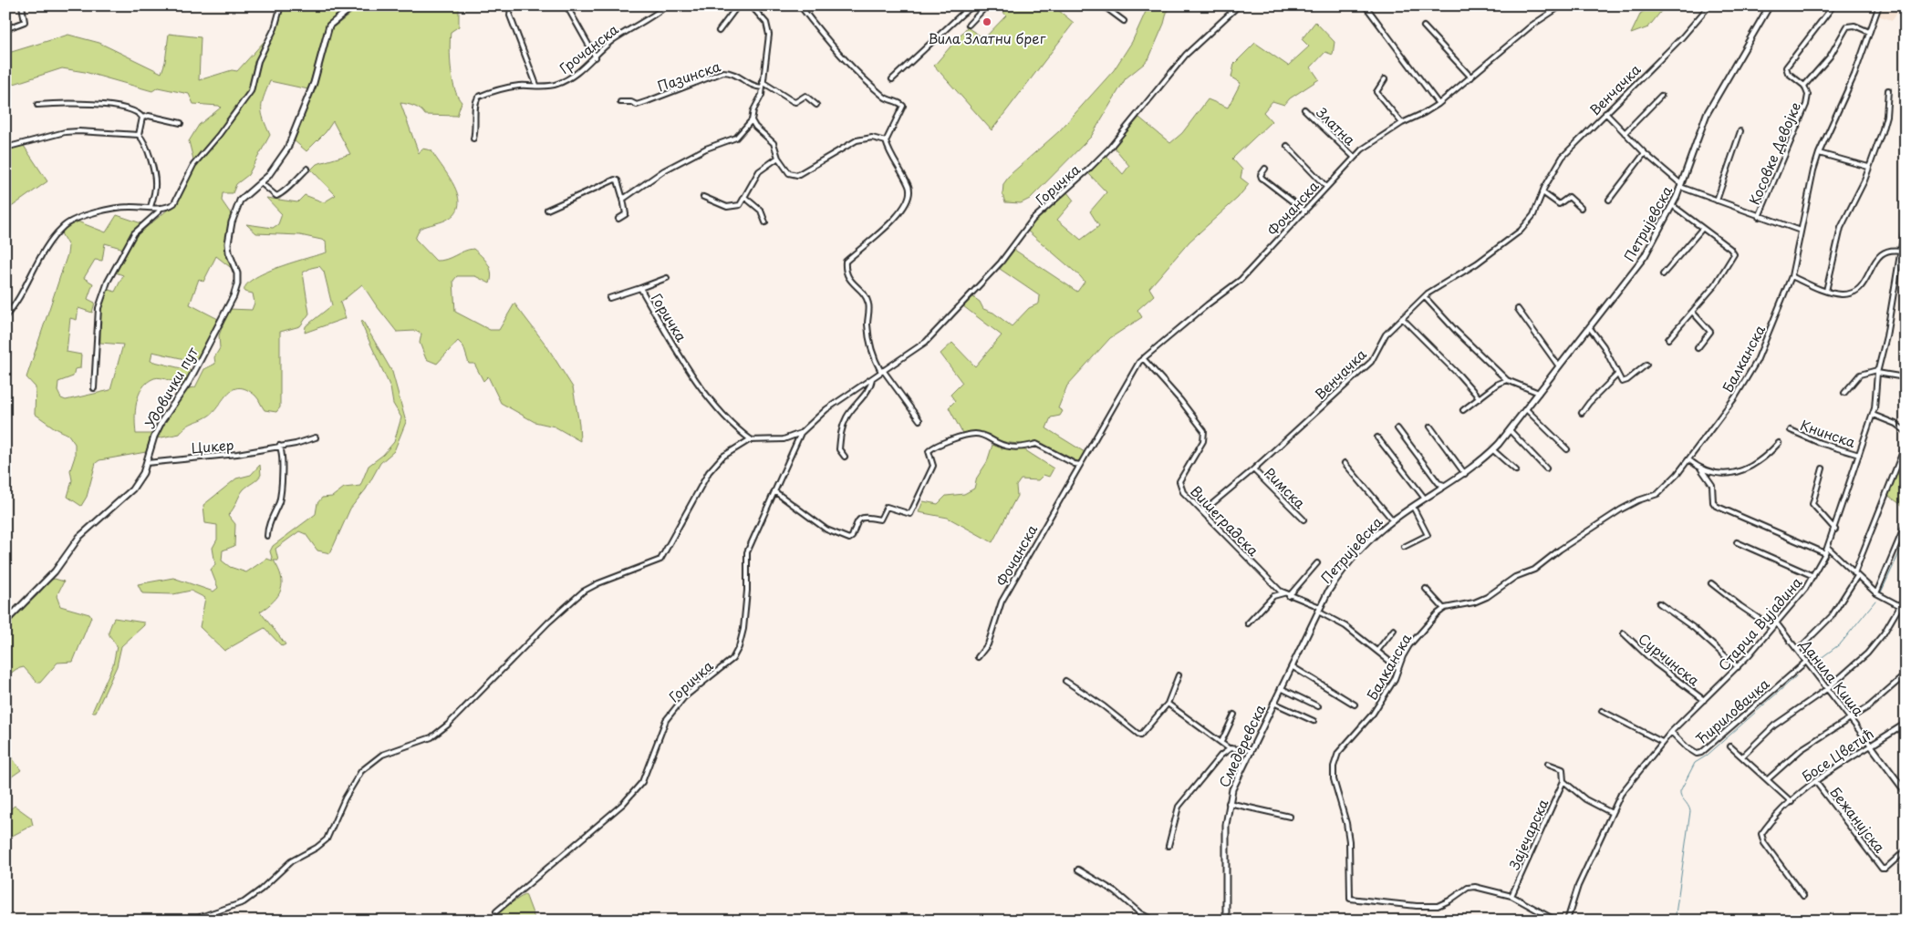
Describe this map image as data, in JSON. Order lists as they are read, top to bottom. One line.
{"streets":{"main road":["Петријевска","Удовички пут","Смедеревска","Босе Цветић"],"street":["Грочанска","Пазинска","Венчачка","Златна","Косовке Девојке","Горичка","Фочанска","Балканска","Книнска","Цикер","Римска","Вишеградска","Старца Вујадина","Сурчинска","Данила Киша","Ћириловачка","Бежанијска","Зајечарска"]},"crossings":[["Венчачка","Римска"],["Венчачка","Вишеградска"],["Златна","Фочанска"],["Косовке Девојке","Балканска"],["Фочанска","Вишеградска"],["Петријевска","Вишеградска"],["Петријевска","Смедеревска"],["Балканска","Вишеградска"],["Балканска","Зајечарска"],["Удовички пут","Цикер"],["Книнска","Старца Вујадина"],["Старца Вујадина","Сурчинска"],["Старца Вујадина","Данила Киша"],["Старца Вујадина","Ћириловачка"],["Данила Киша","Ћириловачка"],["Данила Киша","Босе Цветић"],["Босе Цветић","Бежанијска"]],"places":["Вила Златни брег"]}
